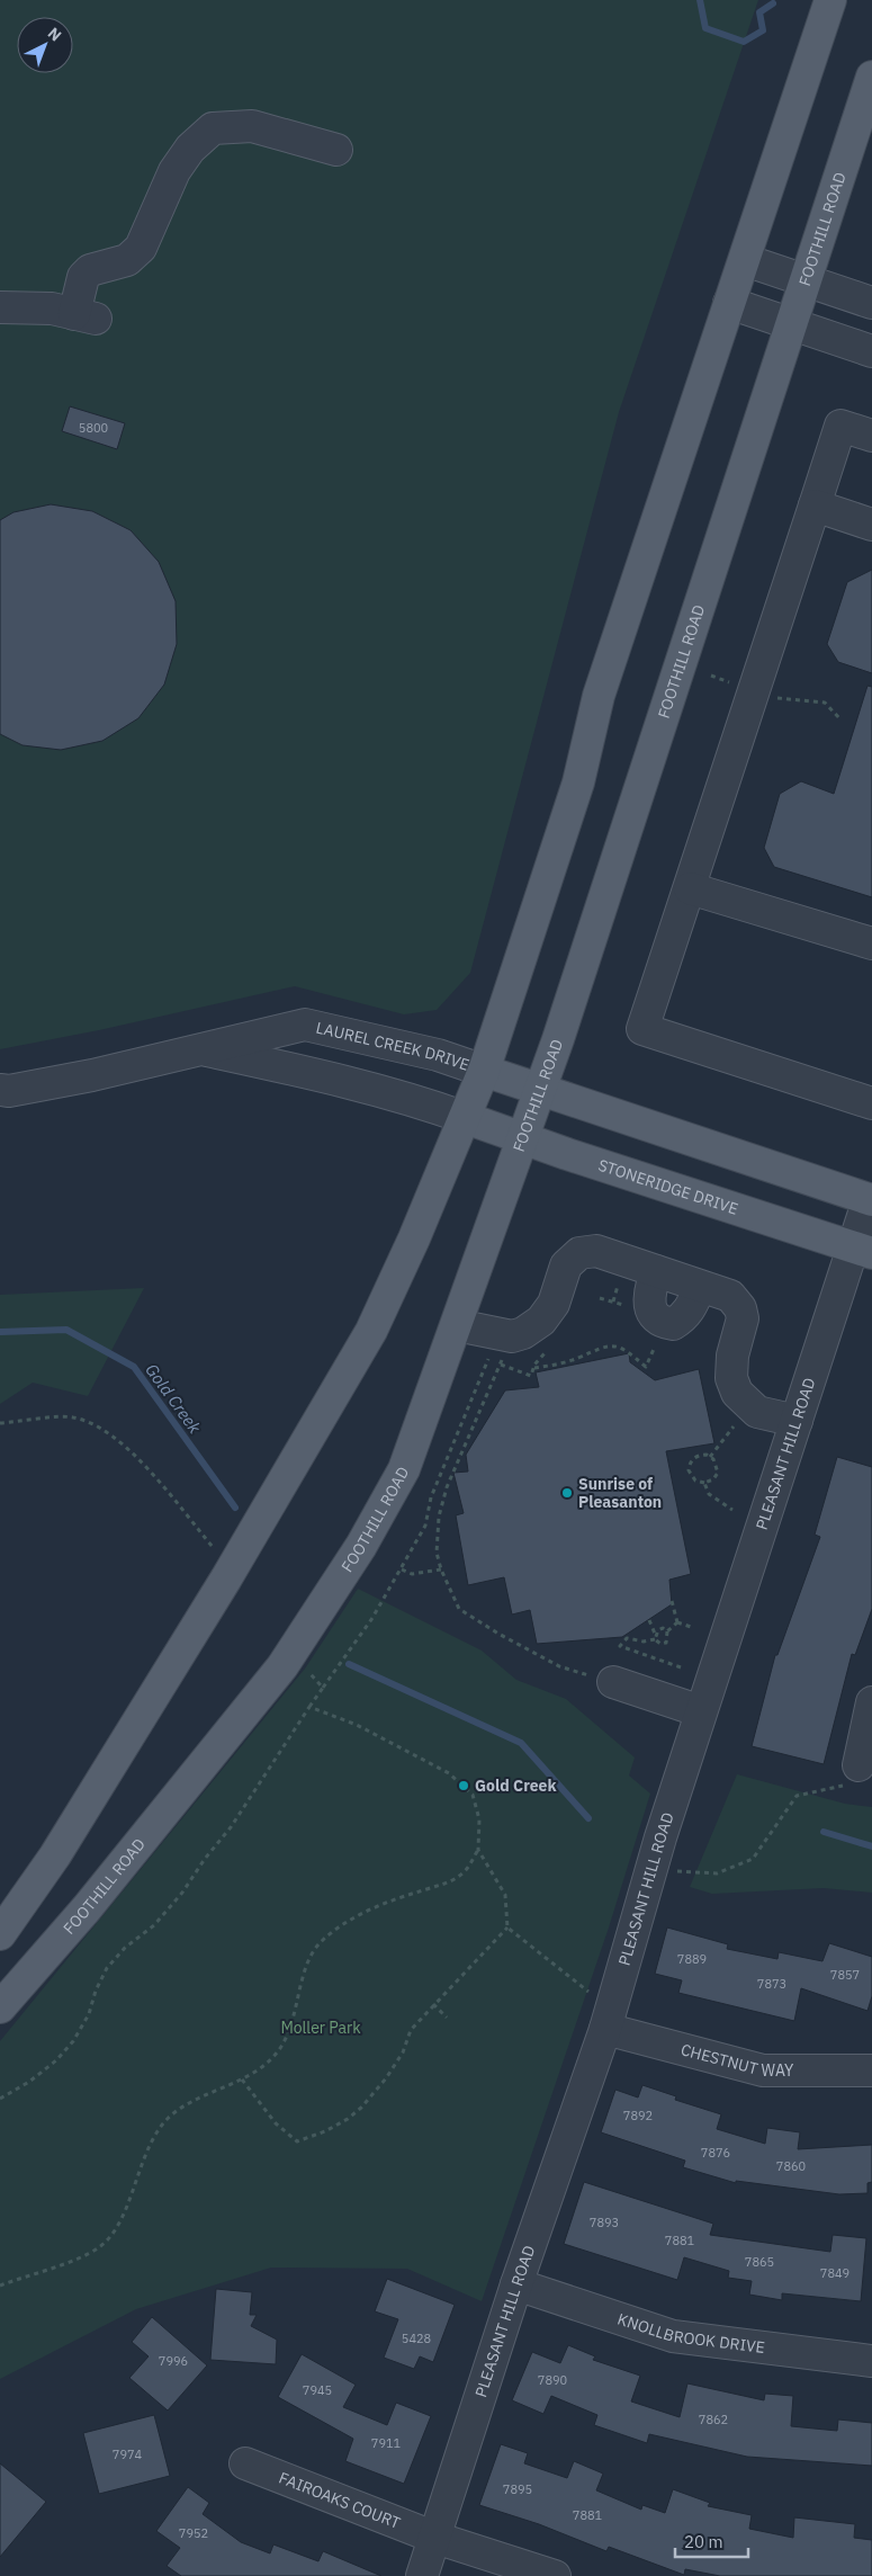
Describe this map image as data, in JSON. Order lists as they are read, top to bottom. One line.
{"streets":{"main road":["FOOTHILL ROAD","STONERIDGE DRIVE"],"street":["LAUREL CREEK DRIVE","PLEASANT HILL ROAD","CHESTNUT WAY","KNOLLBROOK DRIVE","FAIROAKS COURT"]},"crossings":[["FOOTHILL ROAD","STONERIDGE DRIVE"],["LAUREL CREEK DRIVE","STONERIDGE DRIVE"],["STONERIDGE DRIVE","PLEASANT HILL ROAD"],["PLEASANT HILL ROAD","CHESTNUT WAY"],["PLEASANT HILL ROAD","KNOLLBROOK DRIVE"],["PLEASANT HILL ROAD","FAIROAKS COURT"]],"water":["Gold Creek"],"parks":["Moller Park"],"places":["Sunrise of Pleasanton","Gold Creek"],"house_numbers":["5800","7889","7857","7873","7892","7876","7860","7893","7881","7865","7849","5428","7996","7890","7945","7862","7911","7974","7895","7881","7952"],"scale_bar":"20 m","north":"top right"}
